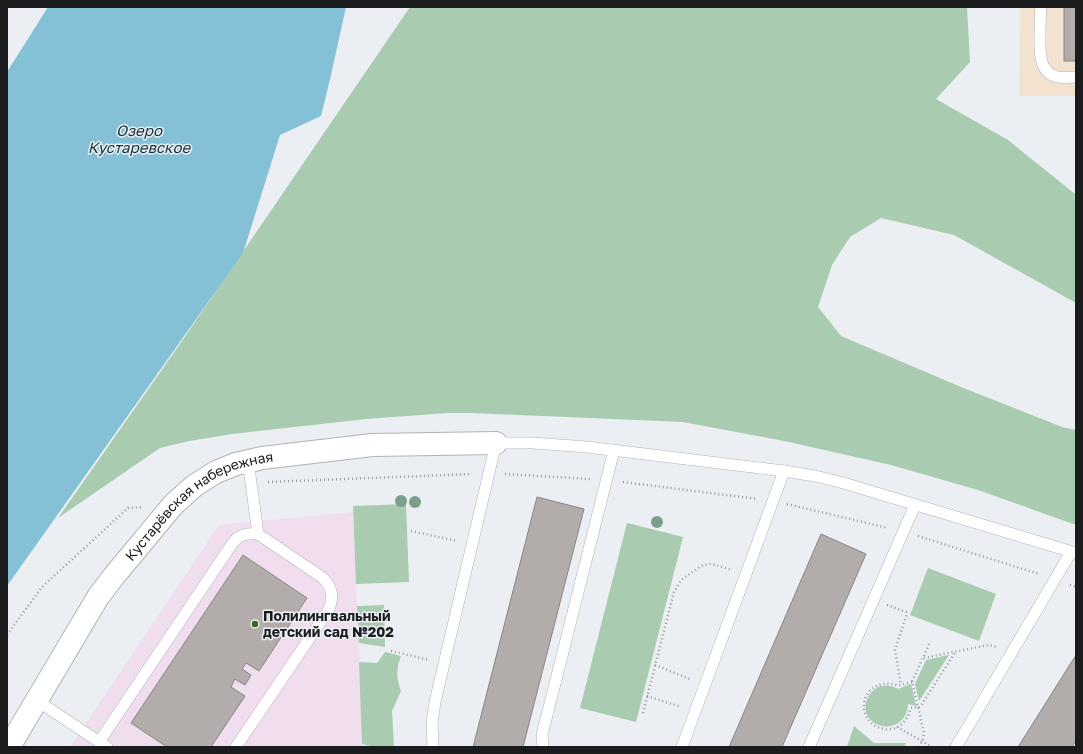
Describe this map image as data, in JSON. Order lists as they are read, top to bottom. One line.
{"streets":{"street":["Кустарёвская набережная"]},"water":["Озеро Кустаревское"],"places":["Полилингвальный детский сад №202"]}
